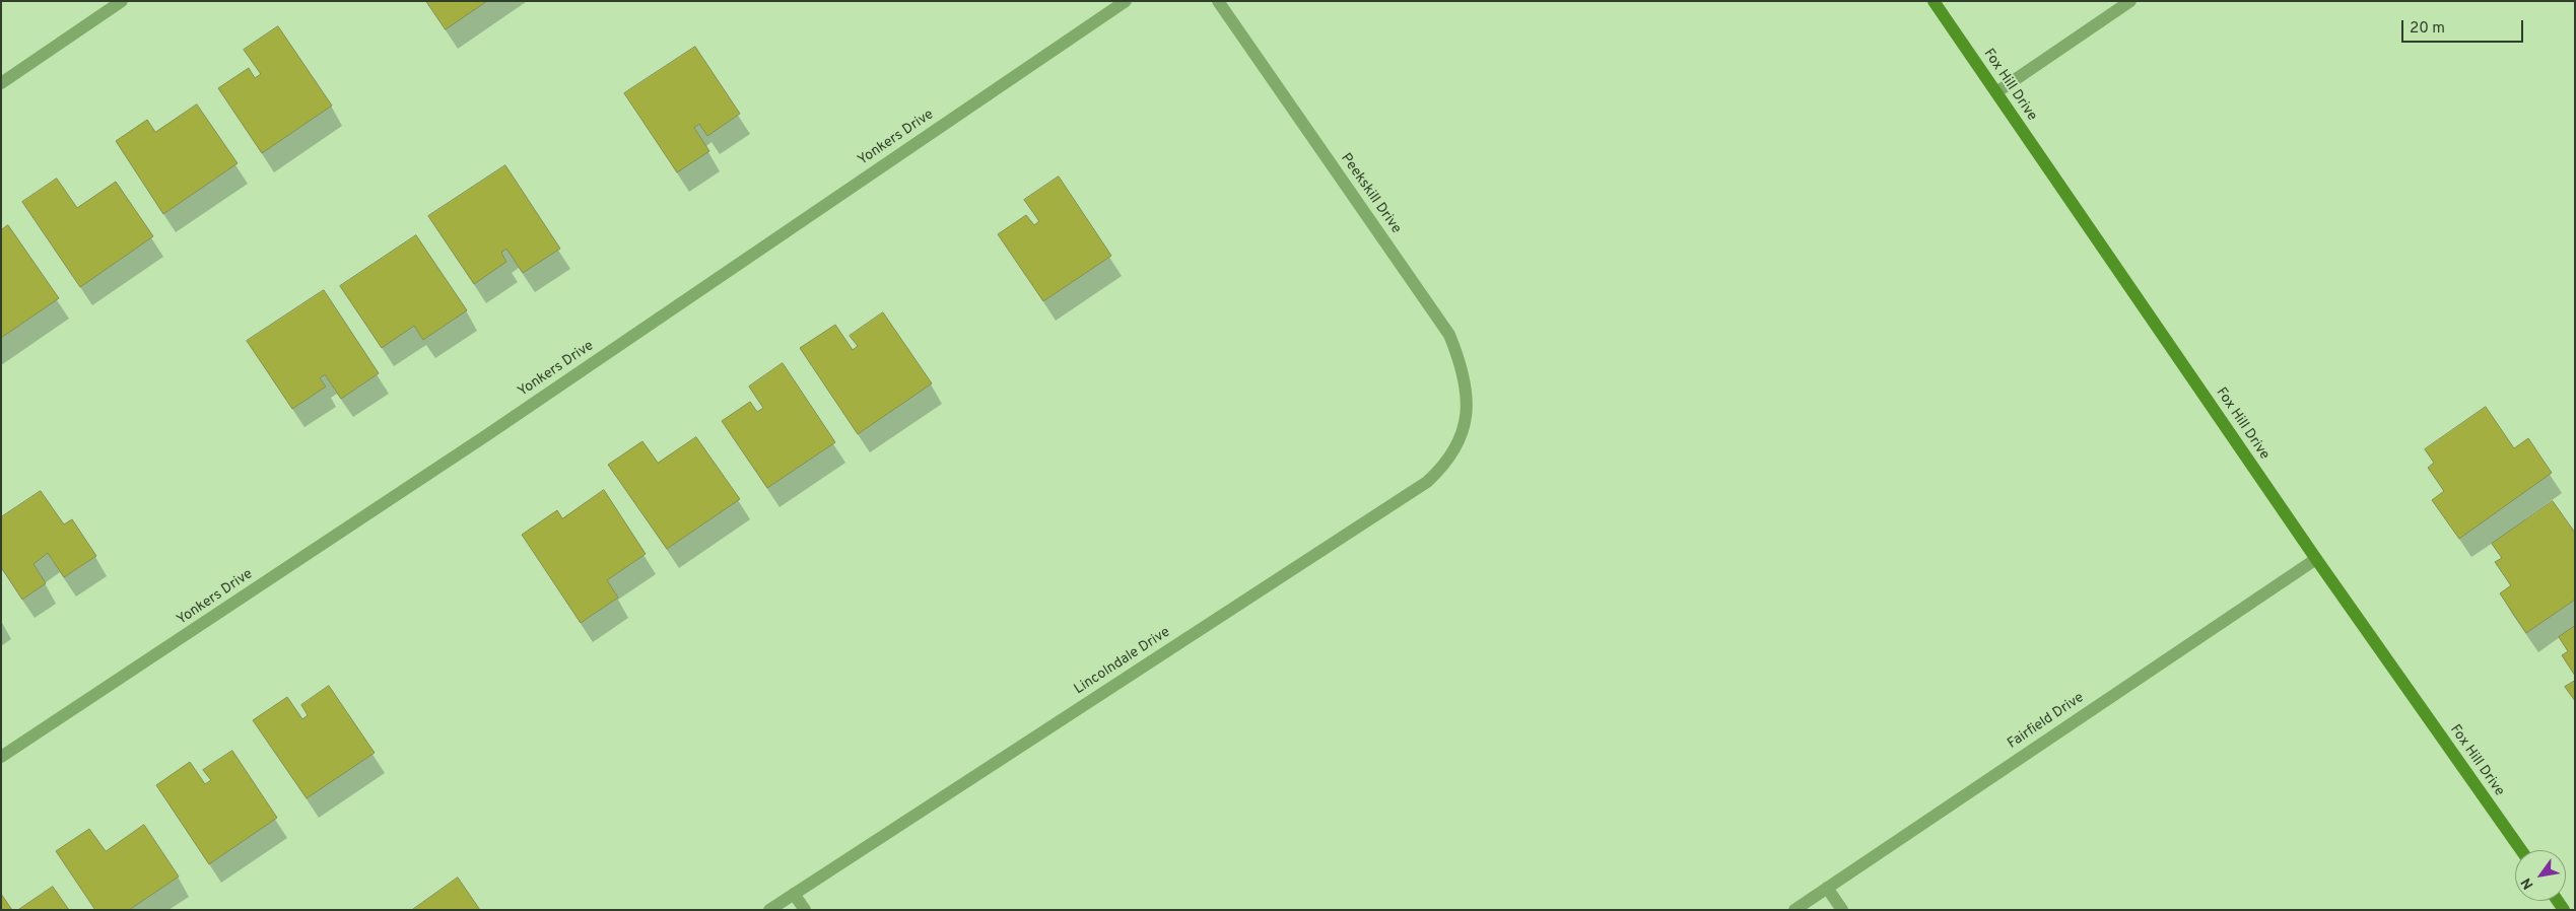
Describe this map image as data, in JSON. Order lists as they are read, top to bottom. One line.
{"streets":{"street":["Fox Hill Drive","Yonkers Drive","Peekskill Drive","Lincolndale Drive","Fairfield Drive"]},"crossings":[["Fox Hill Drive","Fairfield Drive"],["Peekskill Drive","Lincolndale Drive"]],"scale_bar":"20 m","north":"bottom left"}
